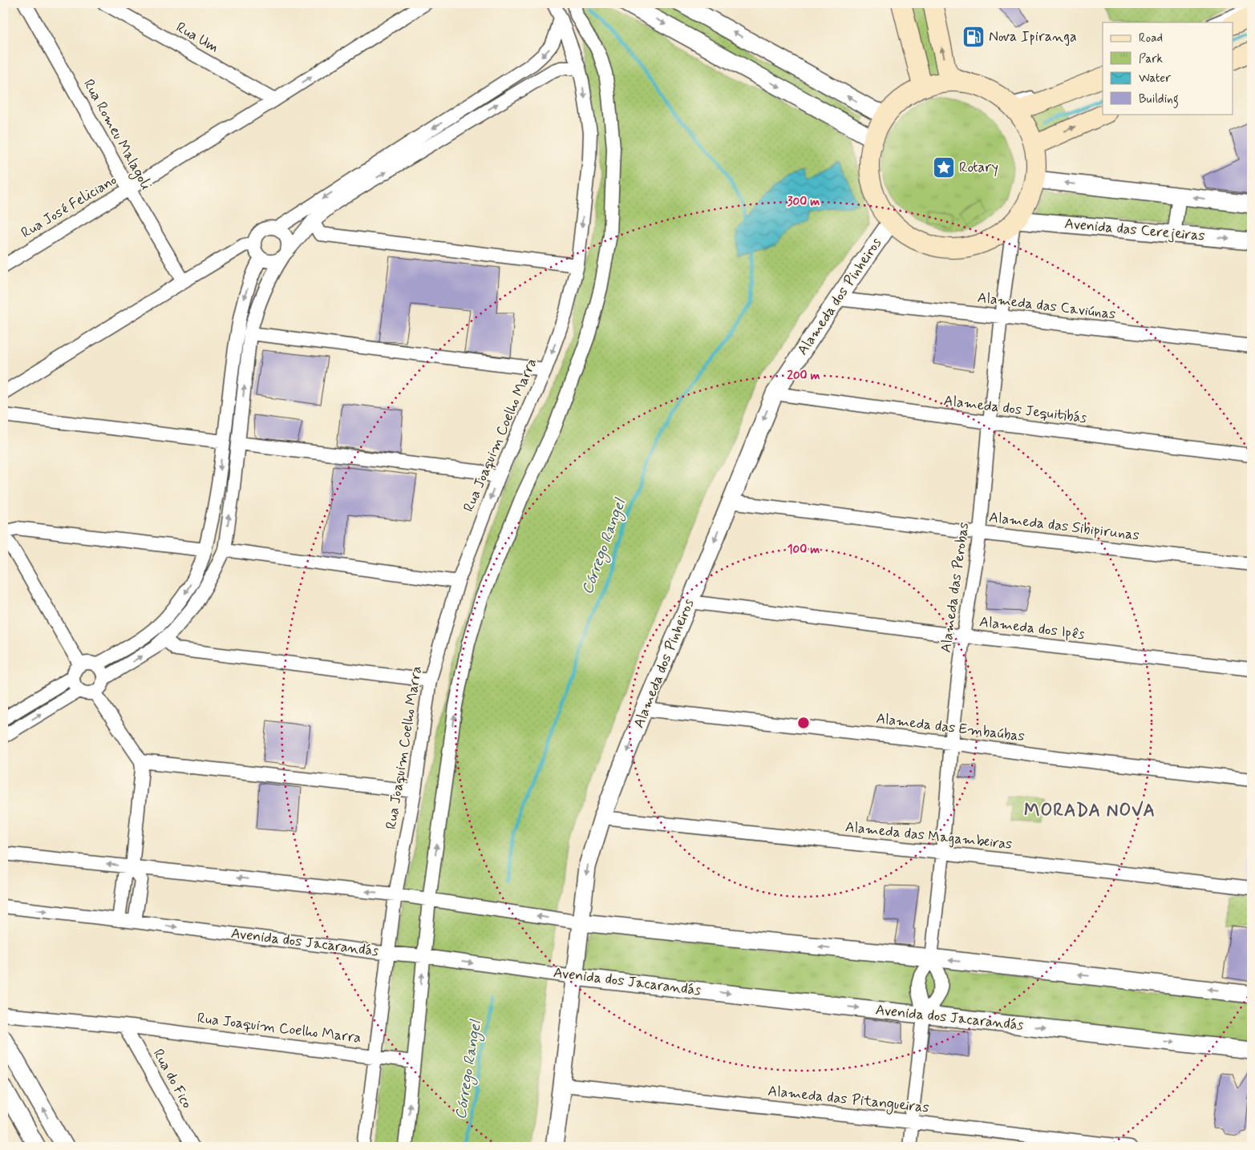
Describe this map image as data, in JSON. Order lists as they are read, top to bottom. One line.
{"streets":{"street":["Rua Um","Rua Romeu Malagoli","Rua José Feliciano","Avenida das Cerejeiras","Alameda dos Pinheiros","Alameda das Caviúnas","Alameda dos Jequitibás","Rua Joaquim Coelho Marra","Alameda das Sibipirunas","Alameda das Perobas","Alameda dos Ipês","Alameda das Embaúbas","Alameda das Magambeiras","Avenida dos Jacarandás","Rua do Fico","Alameda das Pitangueiras"]},"crossings":[["Rua Um","Rua José Feliciano"],["Rua Romeu Malagoli","Rua José Feliciano"],["Avenida das Cerejeiras","Alameda das Perobas"],["Alameda dos Pinheiros","Alameda das Caviúnas"],["Alameda dos Pinheiros","Alameda dos Jequitibás"],["Alameda dos Pinheiros","Alameda das Sibipirunas"],["Alameda dos Pinheiros","Alameda dos Ipês"],["Alameda dos Pinheiros","Alameda das Embaúbas"],["Alameda dos Pinheiros","Alameda das Magambeiras"],["Alameda dos Pinheiros","Avenida dos Jacarandás"],["Alameda dos Pinheiros","Alameda das Pitangueiras"],["Alameda das Caviúnas","Alameda das Perobas"],["Alameda dos Jequitibás","Alameda das Perobas"],["Rua Joaquim Coelho Marra","Avenida dos Jacarandás"],["Rua Joaquim Coelho Marra","Rua do Fico"],["Alameda das Sibipirunas","Alameda das Perobas"],["Alameda das Perobas","Alameda dos Ipês"],["Alameda das Perobas","Alameda das Embaúbas"],["Alameda das Perobas","Alameda das Magambeiras"],["Alameda das Perobas","Avenida dos Jacarandás"],["Alameda das Perobas","Alameda das Pitangueiras"]],"one_way":["Alameda dos Pinheiros"],"districts":["MORADA NOVA"],"water":["Córrego Rangel"],"places":{"fuel station":["Nova Ipiranga"],"place":["Rotary"]},"legend":["Road","Park","Water","Building"],"rings":["300 m","200 m","100 m"]}
